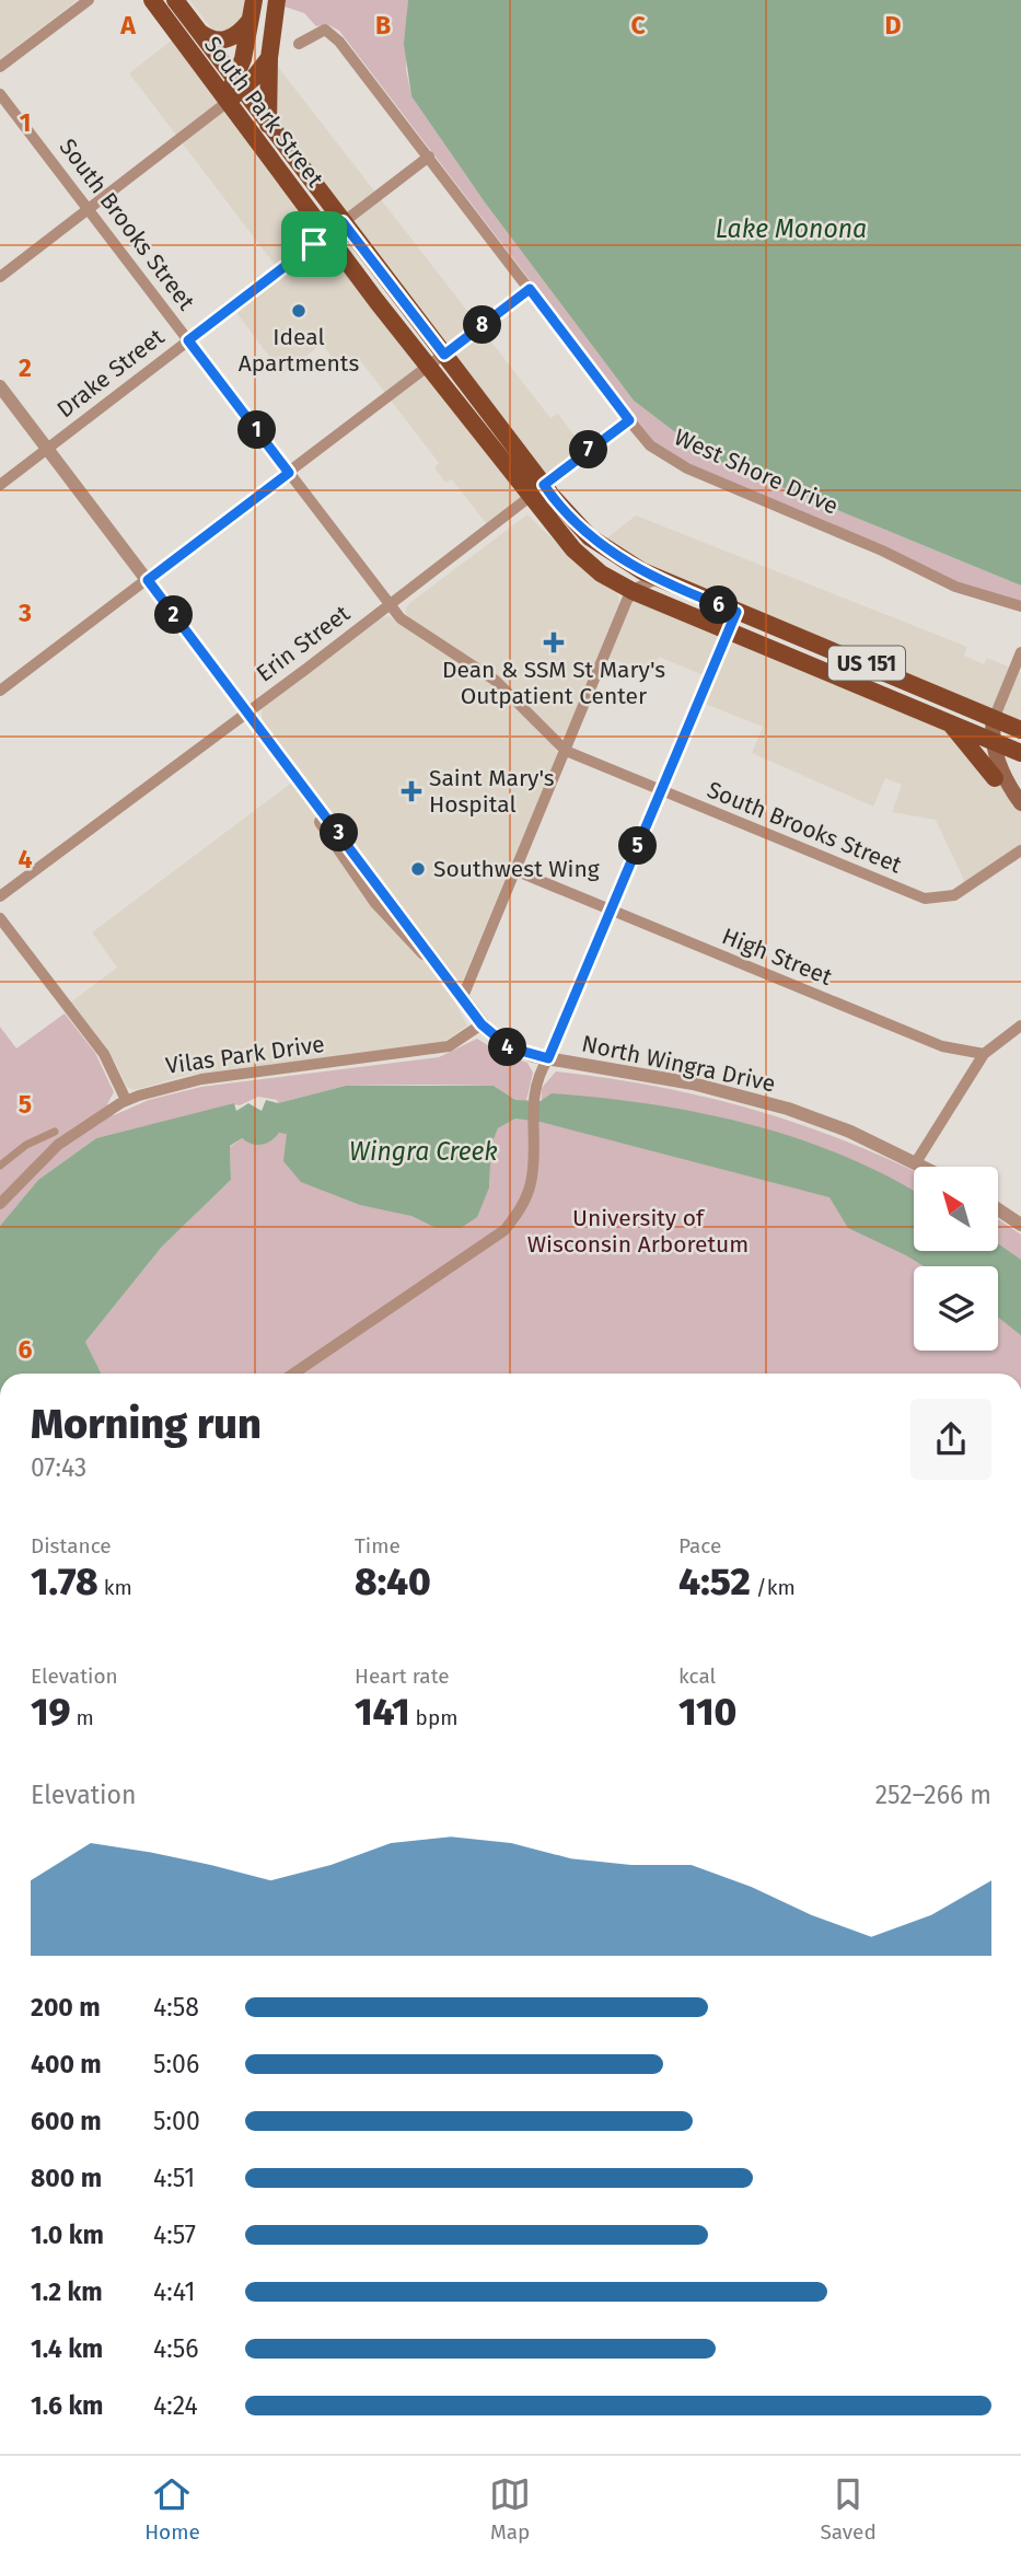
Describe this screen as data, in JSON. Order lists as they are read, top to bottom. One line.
{"streets":{"main road":["South Park Street","US 151"],"street":["South Brooks Street","Drake Street","West Shore Drive","Erin Street","High Street","Vilas Park Drive","North Wingra Drive"]},"crossings":[["South Park Street","Drake Street"],["South Park Street","Erin Street"],["South Brooks Street","Drake Street"],["South Brooks Street","Erin Street"],["Drake Street","West Shore Drive"],["Drake Street","North Wingra Drive"],["West Shore Drive","Erin Street"],["Erin Street","North Wingra Drive"],["Vilas Park Drive","North Wingra Drive"]],"water":["Lake Monona","Wingra Creek"],"parks":["University of Wisconsin Arboretum"],"places":{"other":["Ideal Apartments","Southwest Wing"],"health":["Dean & SSM St Mary's Outpatient Center","Saint Mary's Hospital"]},"north":"top left","page":{"pins":["8","1","7","6","2","3","5","4"],"heading":["Morning run","07:43"],"stats":[["Distance","1.78 km"],["Time","8:40"],["Pace","4:52 /km"],["Elevation","19 m"],["Heart rate","141 bpm"],["kcal","110"]],"chart":["Elevation","252–266 m"],"list":[{"name":"200 m","note":"4:58"},{"name":"400 m","note":"5:06"},{"name":"600 m","note":"5:00"},{"name":"800 m","note":"4:51"},{"name":"1.0 km","note":"4:57"},{"name":"1.2 km","note":"4:41"},{"name":"1.4 km","note":"4:56"},{"name":"1.6 km","note":"4:24"}],"tabs":["Home","Map","Saved"]},"grid":{"columns":["A","B","C","D"],"rows":["1","2","3","4","5","6"]}}
